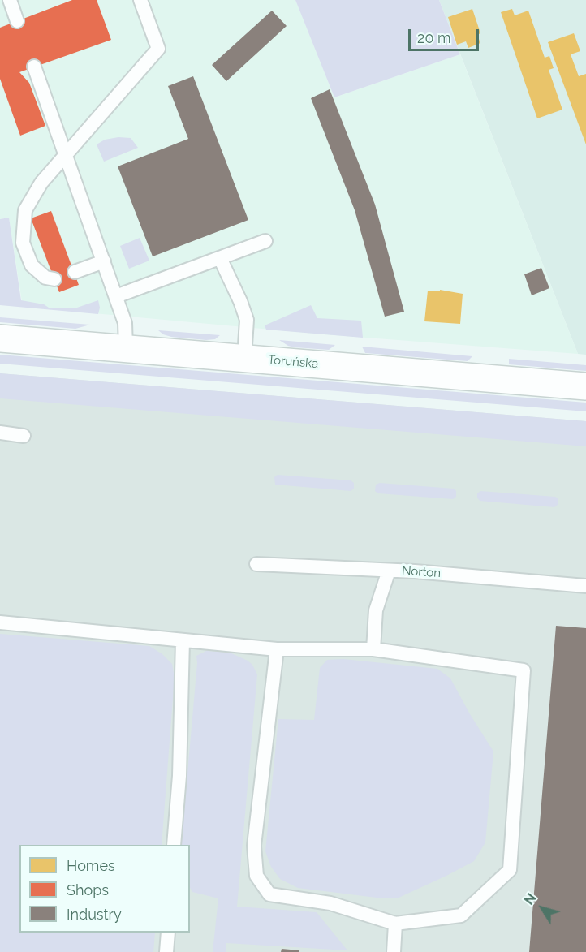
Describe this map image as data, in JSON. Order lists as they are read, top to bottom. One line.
{"streets":{"street":["Toruńska"],"lane":["Norton"]},"legend":["Homes","Shops","Industry"],"scale_bar":"20 m","north":"top left"}
